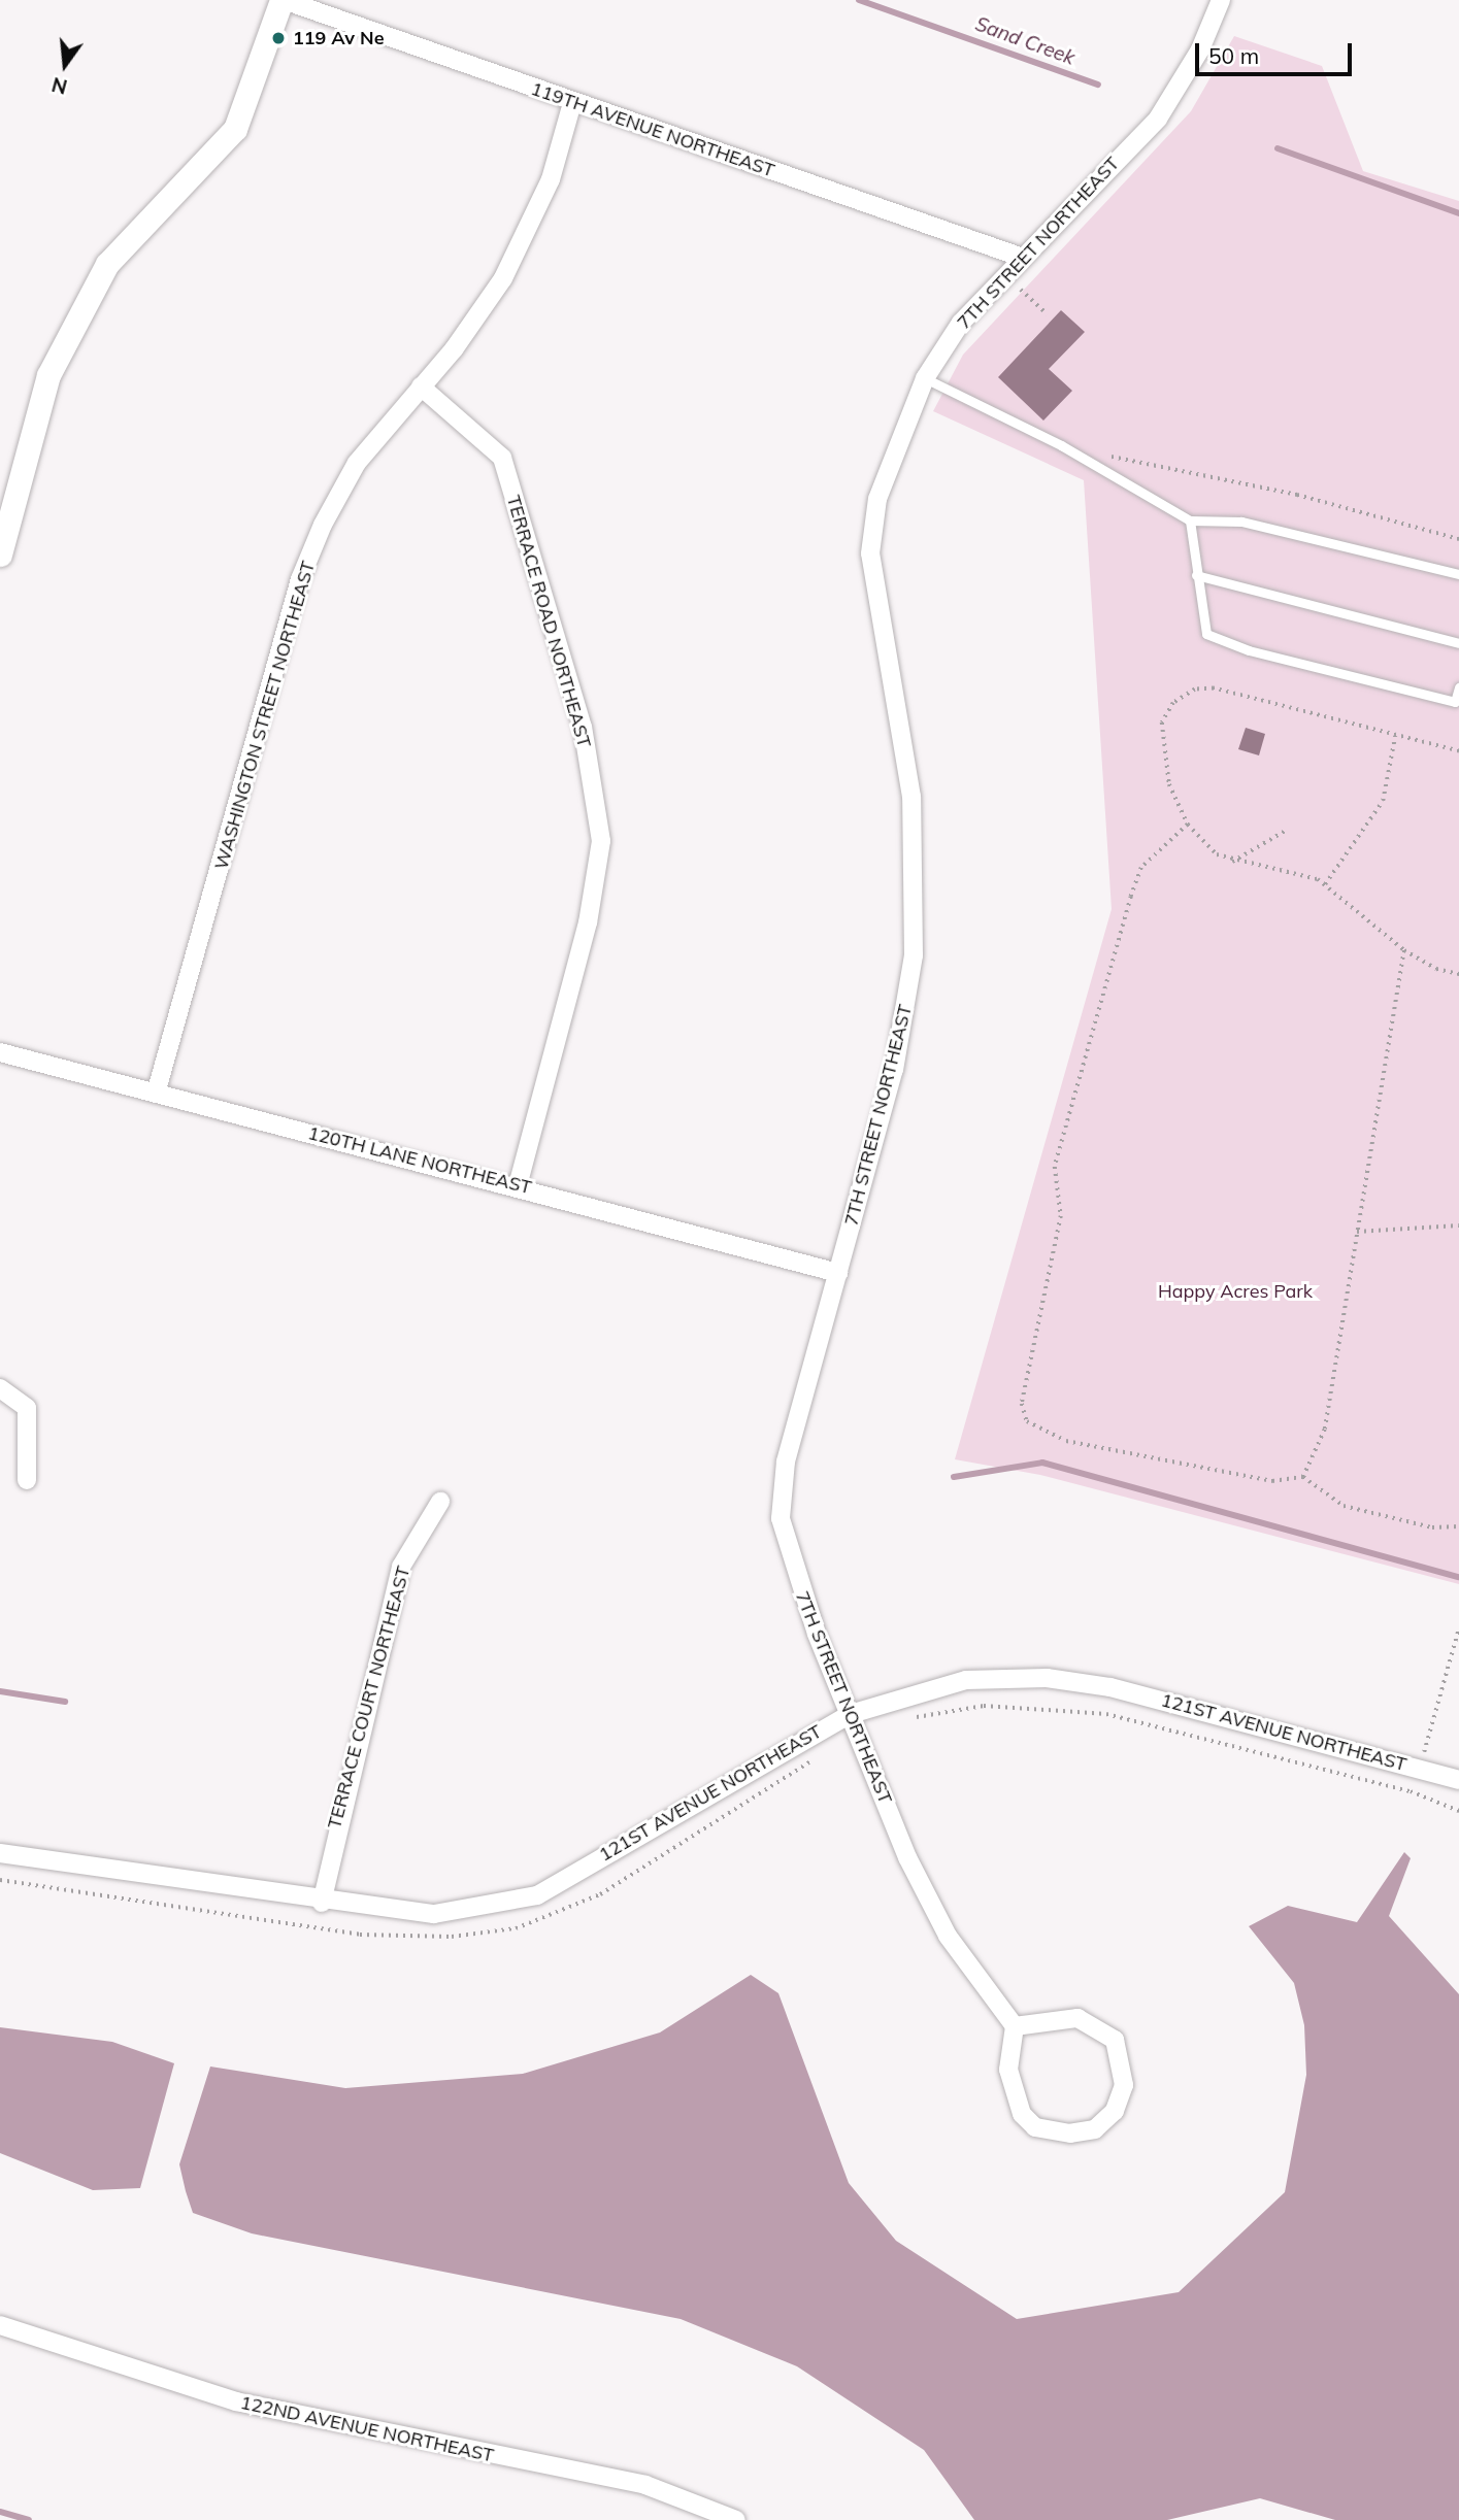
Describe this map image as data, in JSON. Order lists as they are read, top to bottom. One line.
{"streets":{"street":["119TH AVENUE NORTHEAST","7TH STREET NORTHEAST","TERRACE ROAD NORTHEAST","WASHINGTON STREET NORTHEAST","120TH LANE NORTHEAST","TERRACE COURT NORTHEAST","121ST AVENUE NORTHEAST","122ND AVENUE NORTHEAST"]},"crossings":[["119TH AVENUE NORTHEAST","7TH STREET NORTHEAST"],["119TH AVENUE NORTHEAST","WASHINGTON STREET NORTHEAST"],["7TH STREET NORTHEAST","120TH LANE NORTHEAST"],["7TH STREET NORTHEAST","121ST AVENUE NORTHEAST"],["TERRACE ROAD NORTHEAST","WASHINGTON STREET NORTHEAST"],["TERRACE ROAD NORTHEAST","120TH LANE NORTHEAST"],["WASHINGTON STREET NORTHEAST","120TH LANE NORTHEAST"],["TERRACE COURT NORTHEAST","121ST AVENUE NORTHEAST"]],"water":["Sand Creek"],"parks":["Happy Acres Park"],"places":["119 Av Ne"],"scale_bar":"50 m","north":"bottom"}
